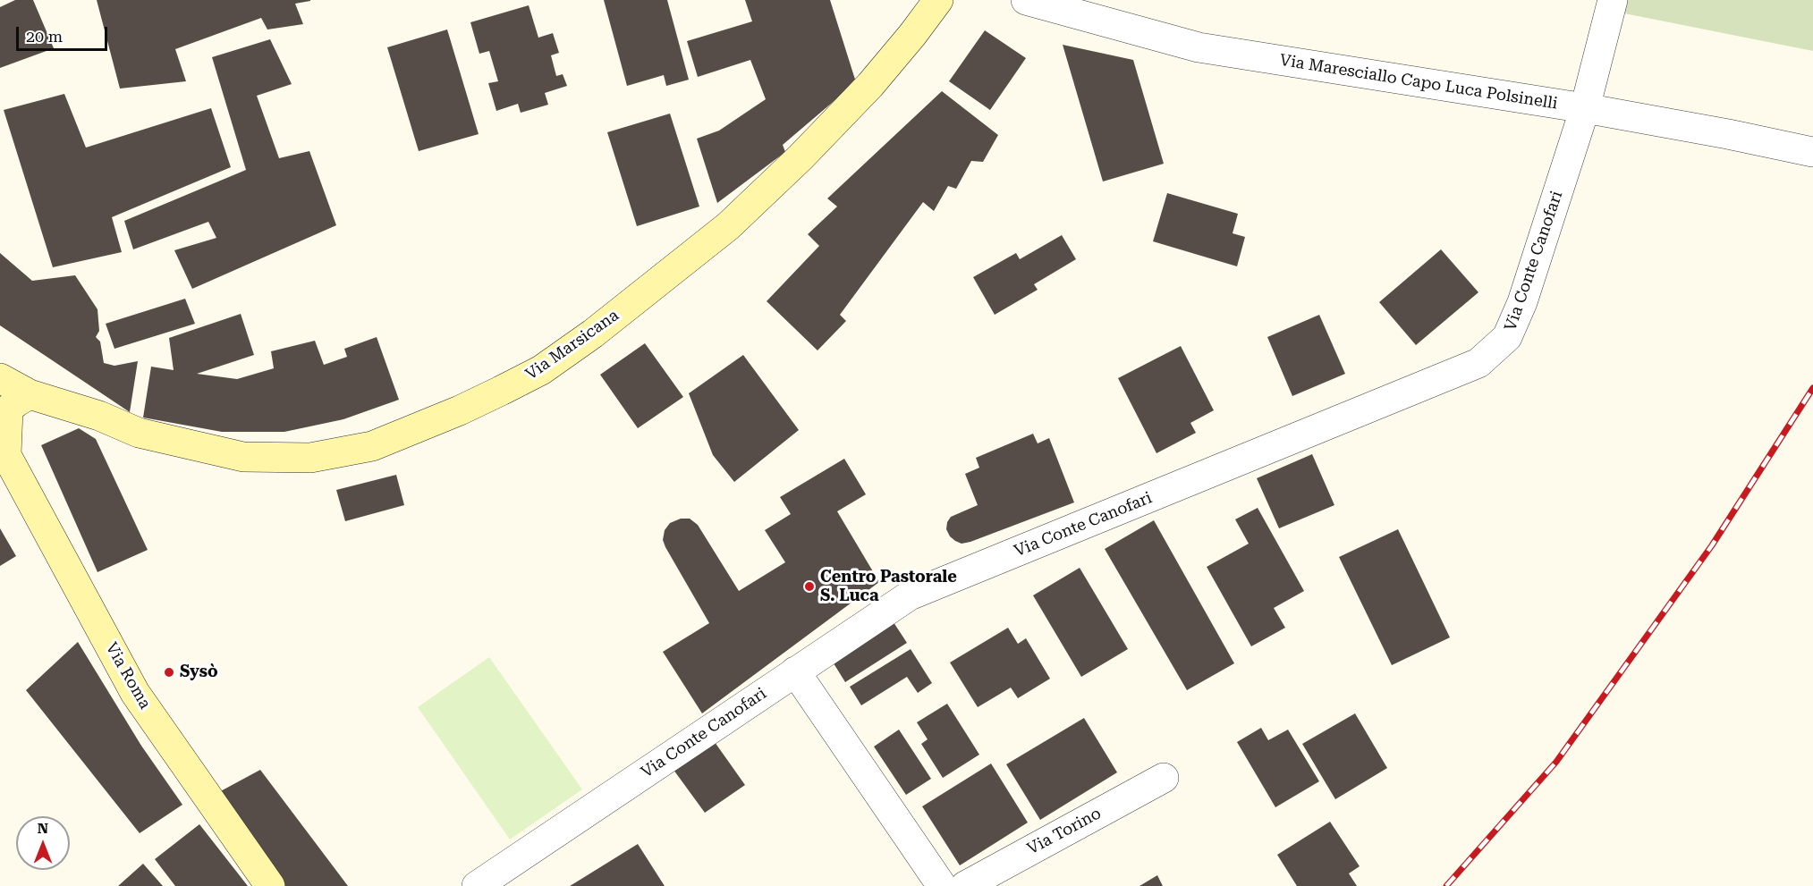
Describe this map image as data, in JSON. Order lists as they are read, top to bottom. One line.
{"streets":{"main road":["Via Marsicana","Via Roma"],"street":["Via Maresciallo Capo Luca Polsinelli","Via Conte Canofari","Via Torino"]},"crossings":[["Via Maresciallo Capo Luca Polsinelli","Via Conte Canofari"]],"places":["Centro Pastorale S. Luca","Sysò"],"scale_bar":"20 m","north":"top"}
